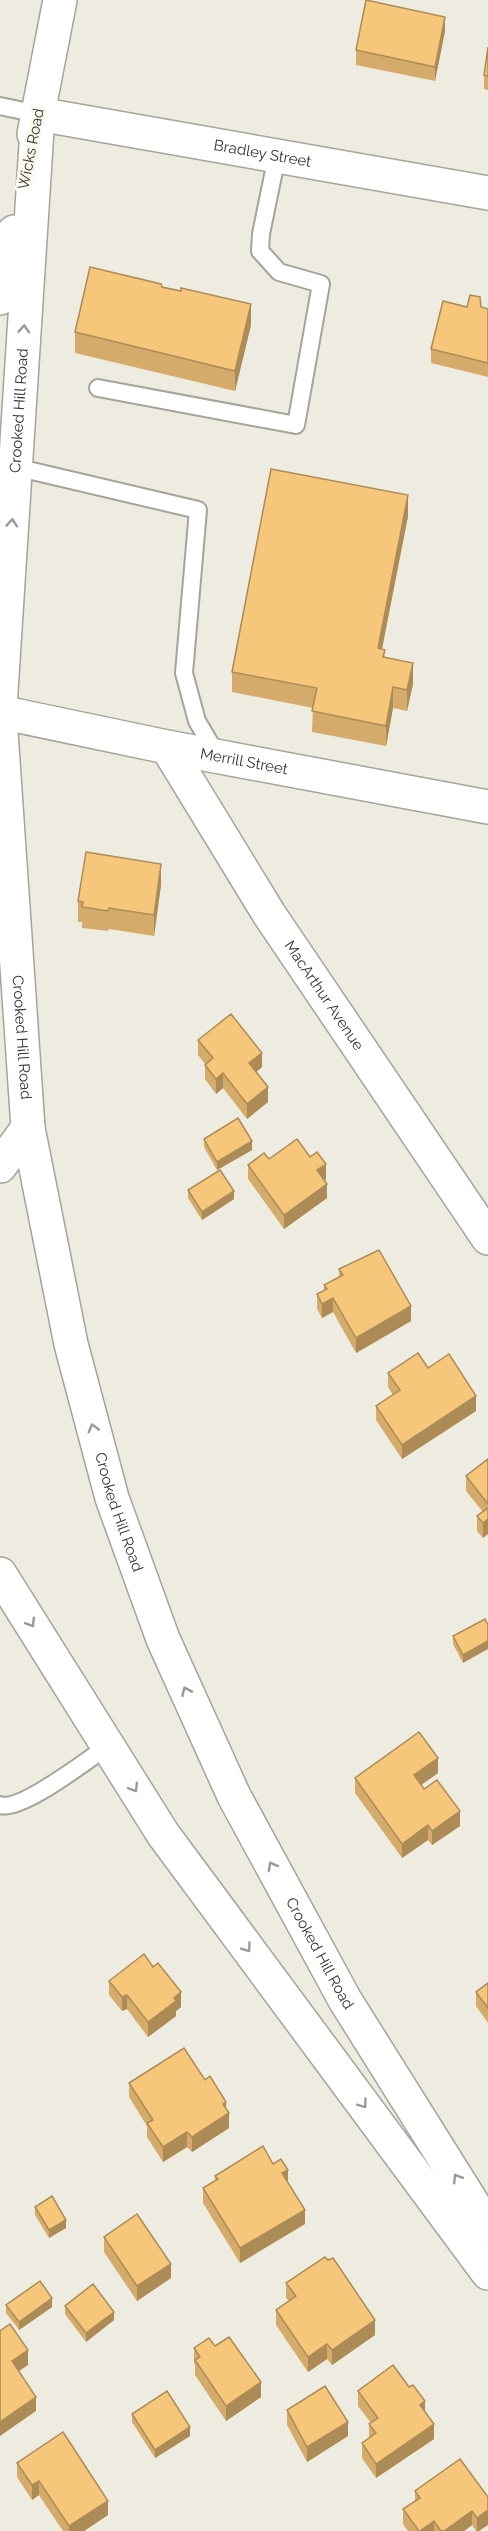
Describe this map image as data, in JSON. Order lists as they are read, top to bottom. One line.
{"streets":{"main road":["Wicks Road","Bradley Street","Crooked Hill Road","Merrill Street","MacArthur Avenue"]},"crossings":[["Wicks Road","Bradley Street"],["Wicks Road","Crooked Hill Road"],["Bradley Street","Crooked Hill Road"],["Merrill Street","MacArthur Avenue"]]}
